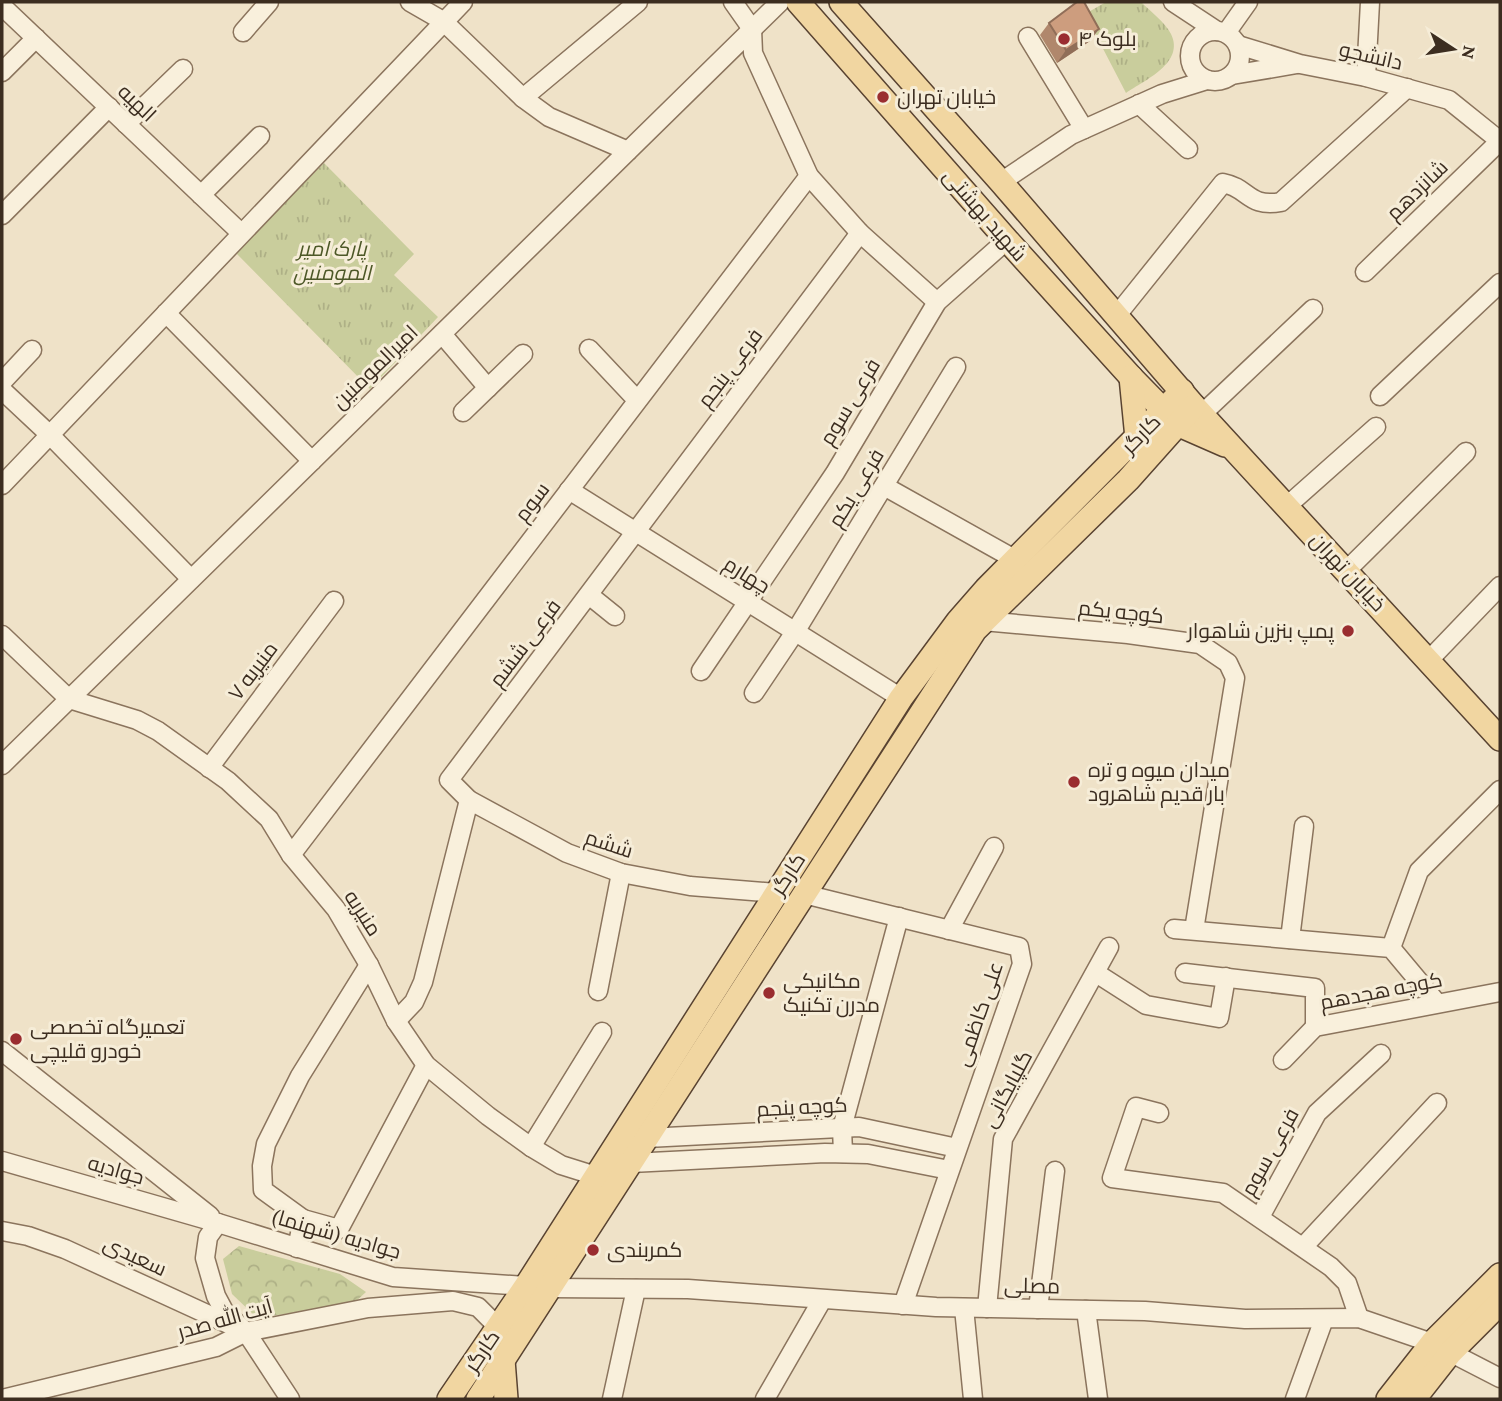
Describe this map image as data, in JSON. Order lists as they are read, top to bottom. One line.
{"streets":{"main road":["شهید بهشتی","کارگر","خیابان تهران"],"street":["دانشجو","الهیه","شانزدهم","امیرالمومنین","فرعی پنجم","فرعی سوم","فرعی یکم","سوم","چهارم","کوچه یکم","فرعی ششم","منیریه ۷","ششم","منیریه","کوچه هجدهم","علی کاظمی","گلپایگانی","کوچه پنجم","جوادیه","جوادیه (شهنما)","سعیدی","مصلی","آیت الله صدر"]},"crossings":[["دانشجو","شانزدهم"],["شهید بهشتی","فرعی سوم"],["شهید بهشتی","کارگر"],["شهید بهشتی","خیابان تهران"],["امیرالمومنین","منیریه"],["فرعی پنجم","چهارم"],["فرعی پنجم","فرعی ششم"],["فرعی سوم","چهارم"],["کارگر","خیابان تهران"],["کارگر","چهارم"],["کارگر","کوچه یکم"],["کارگر","ششم"],["کارگر","منیریه"],["کارگر","علی کاظمی"],["کارگر","کوچه پنجم"],["کارگر","جوادیه (شهنما)"],["کارگر","مصلی"],["کارگر","آیت الله صدر"],["فرعی یکم","چهارم"],["سوم","چهارم"],["سوم","منیریه"],["چهارم","فرعی ششم"],["فرعی ششم","ششم"],["منیریه ۷","منیریه"],["علی کاظمی","کوچه پنجم"],["علی کاظمی","مصلی"],["گلپایگانی","مصلی"],["جوادیه","جوادیه (شهنما)"],["سعیدی","آیت الله صدر"]],"parks":["پارک امیر المومنین"],"places":["بلوک ۴","خیابان تهران","پمپ بنزین شاهوار","میدان میوه و تره بار قدیم شاهرود","مکانیکی مدرن تکنیک","تعمیرگاه تخصصی خودرو قلیچی","کمربندی"],"north":"right"}
